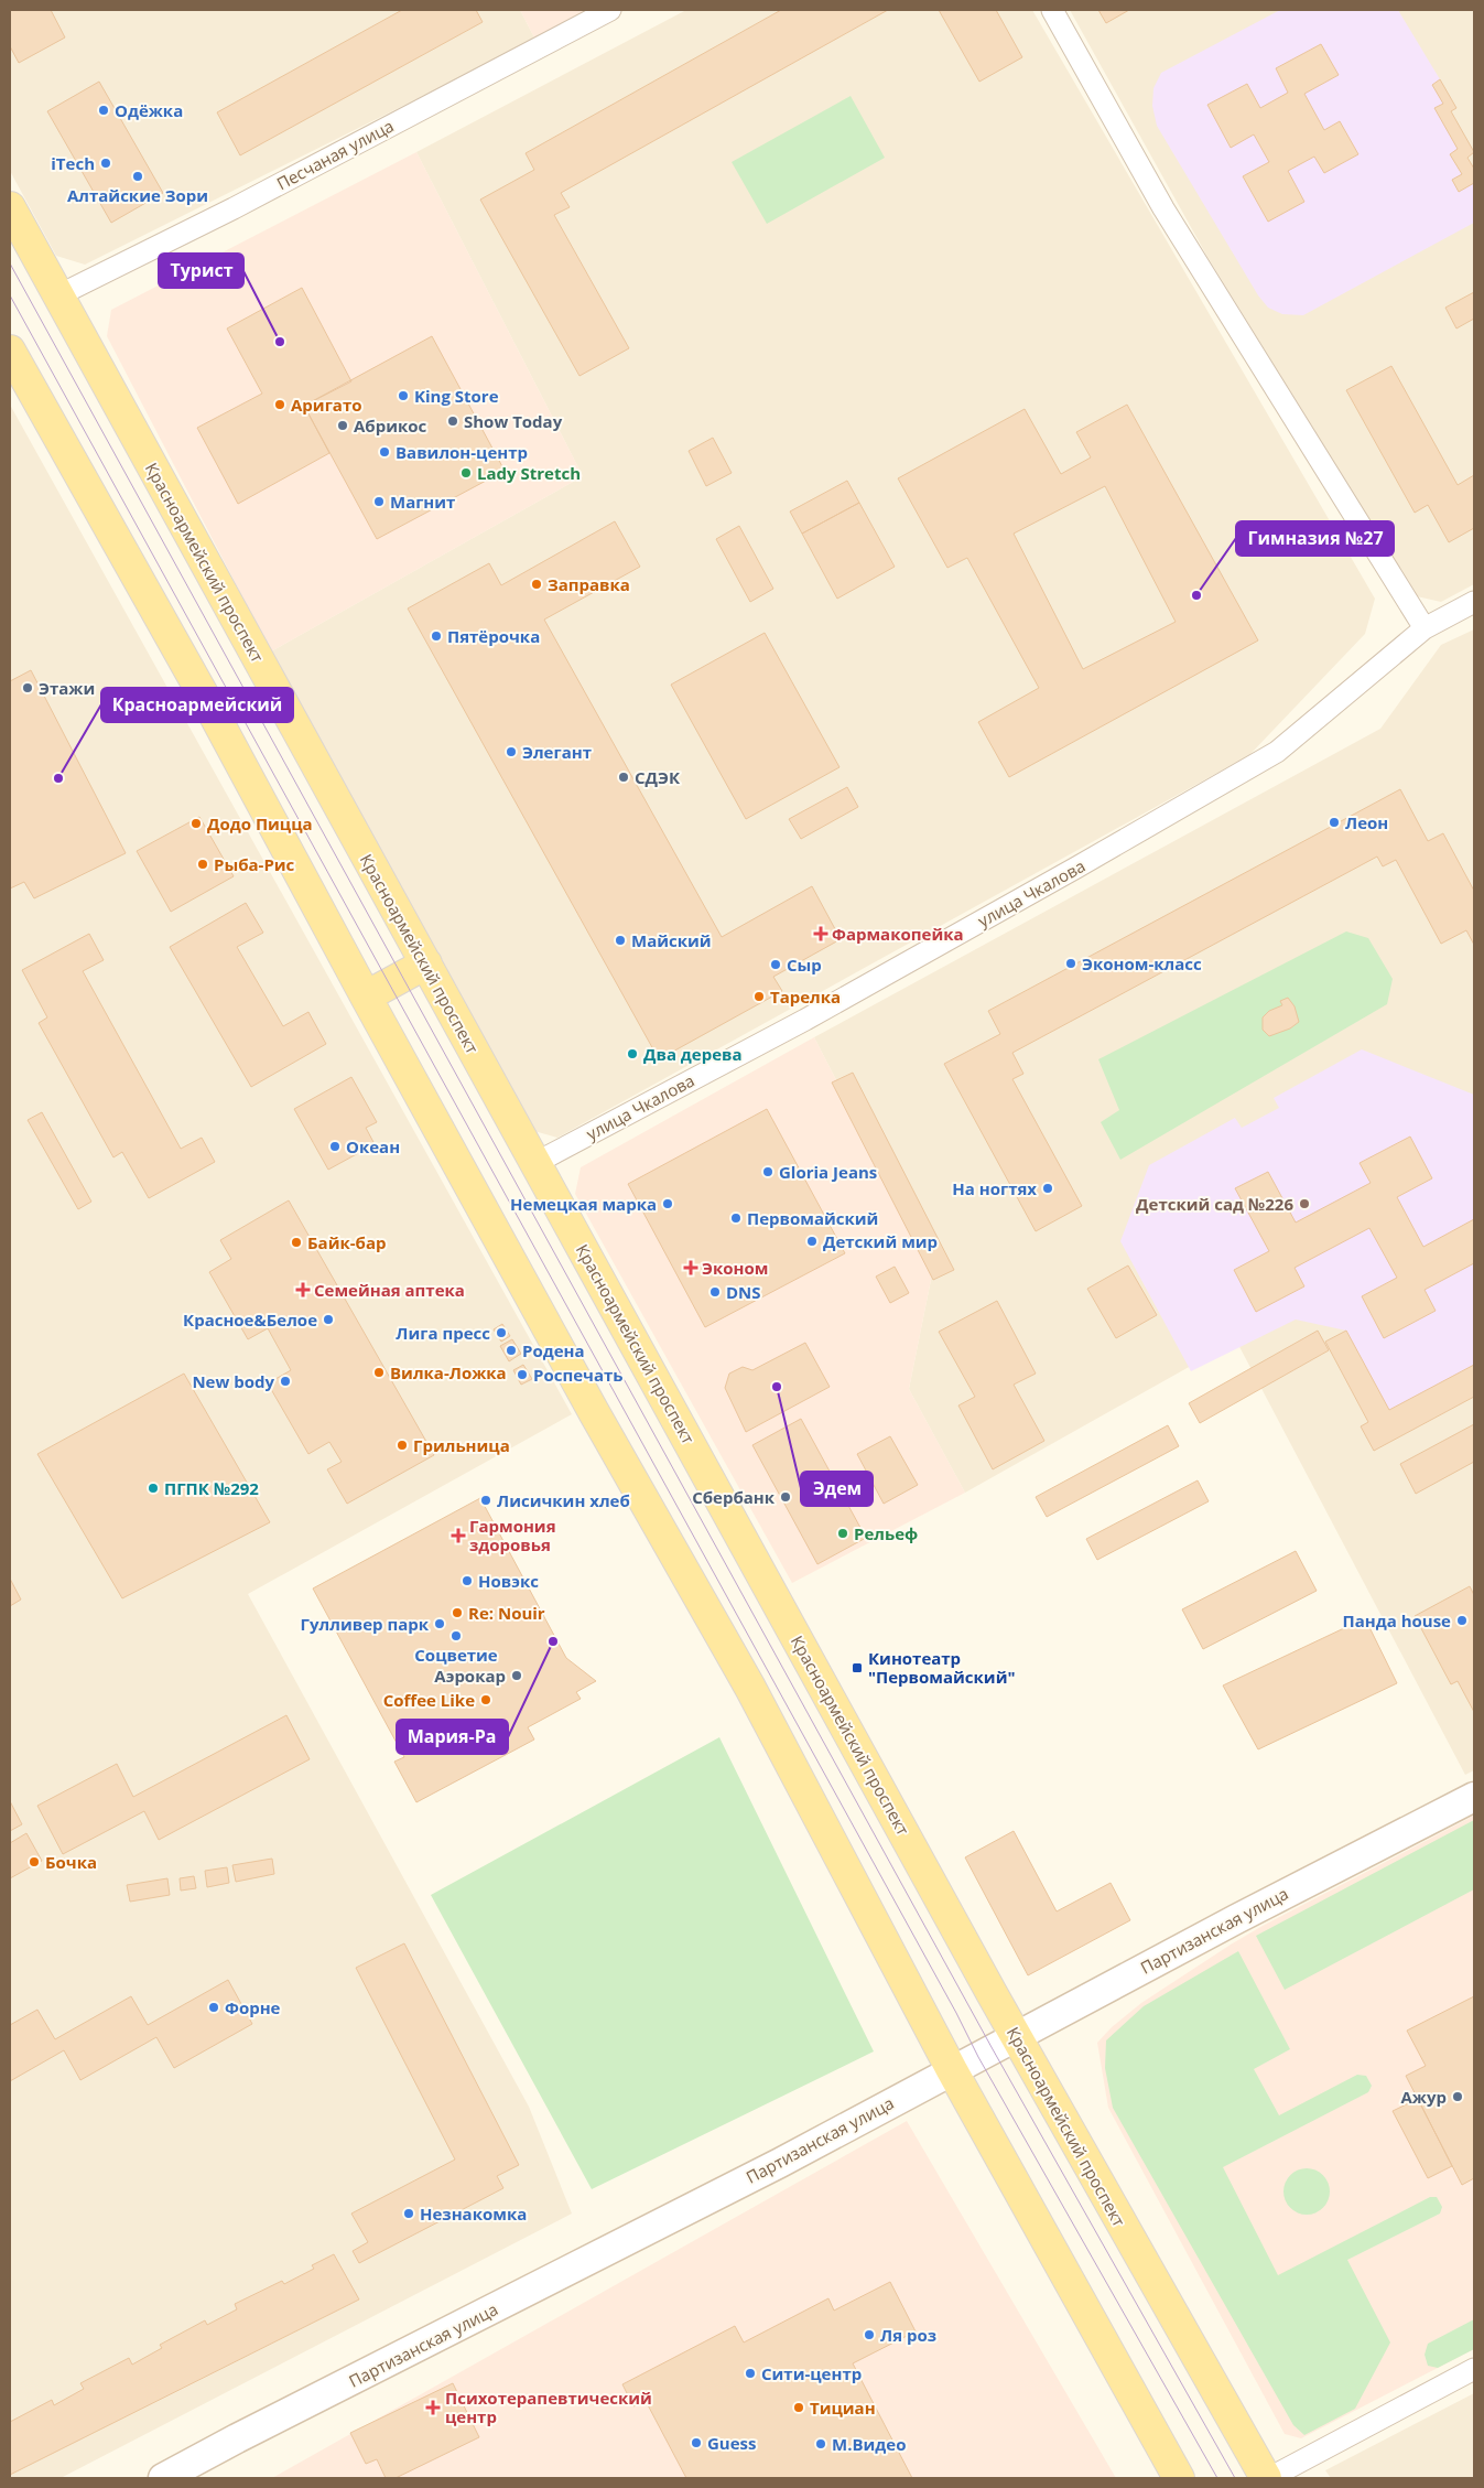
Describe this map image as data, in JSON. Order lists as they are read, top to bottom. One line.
{"streets":{"main road":["Красноармейский проспект","Партизанская улица"],"street":["Песчаная улица","улица Чкалова"]},"crossings":[["Песчаная улица","Красноармейский проспект"],["Красноармейский проспект","улица Чкалова"],["Красноармейский проспект","Партизанская улица"]],"places":{"other":["Одёжка","iTech","Алтайские Зори","Турист","King Store","Аригато","Show Today","Абрикос","Вавилон-центр","Lady Stretch","Магнит","Заправка","Гимназия №27","Пятёрочка","Этажи","Элегант","СДЭК","Красноармейский","Леон","Додо Пицца","Рыба-Рис","Майский","Эконом-класс","Сыр","Тарелка","Два дерева","Океан","Gloria Jeans","На ногтях","Немецкая марка","Детский сад №226","Первомайский","Детский мир","Байк-бар","DNS","Красное&Белое","Лига пресс","Родена","Вилка-Ложка","Роспечать","New body","Эдем","Грильница","ПГПК №292","Сбербанк","Лисичкин хлеб","Рельеф","Новэкс","Re: Nouir","Панда house","Гулливер парк","Соцветие","Мария-Ра","Аэрокар","Coffee Like","Бочка","Форне","Ажур","Незнакомка","Ля роз","Сити-центр","Тициан","Guess","М.Видео"],"health":["Фармакопейка","Эконом","Семейная аптека","Гармония здоровья","Психотерапевтический центр"],"transit":["Кинотеатр \"Первомайский\""]}}
